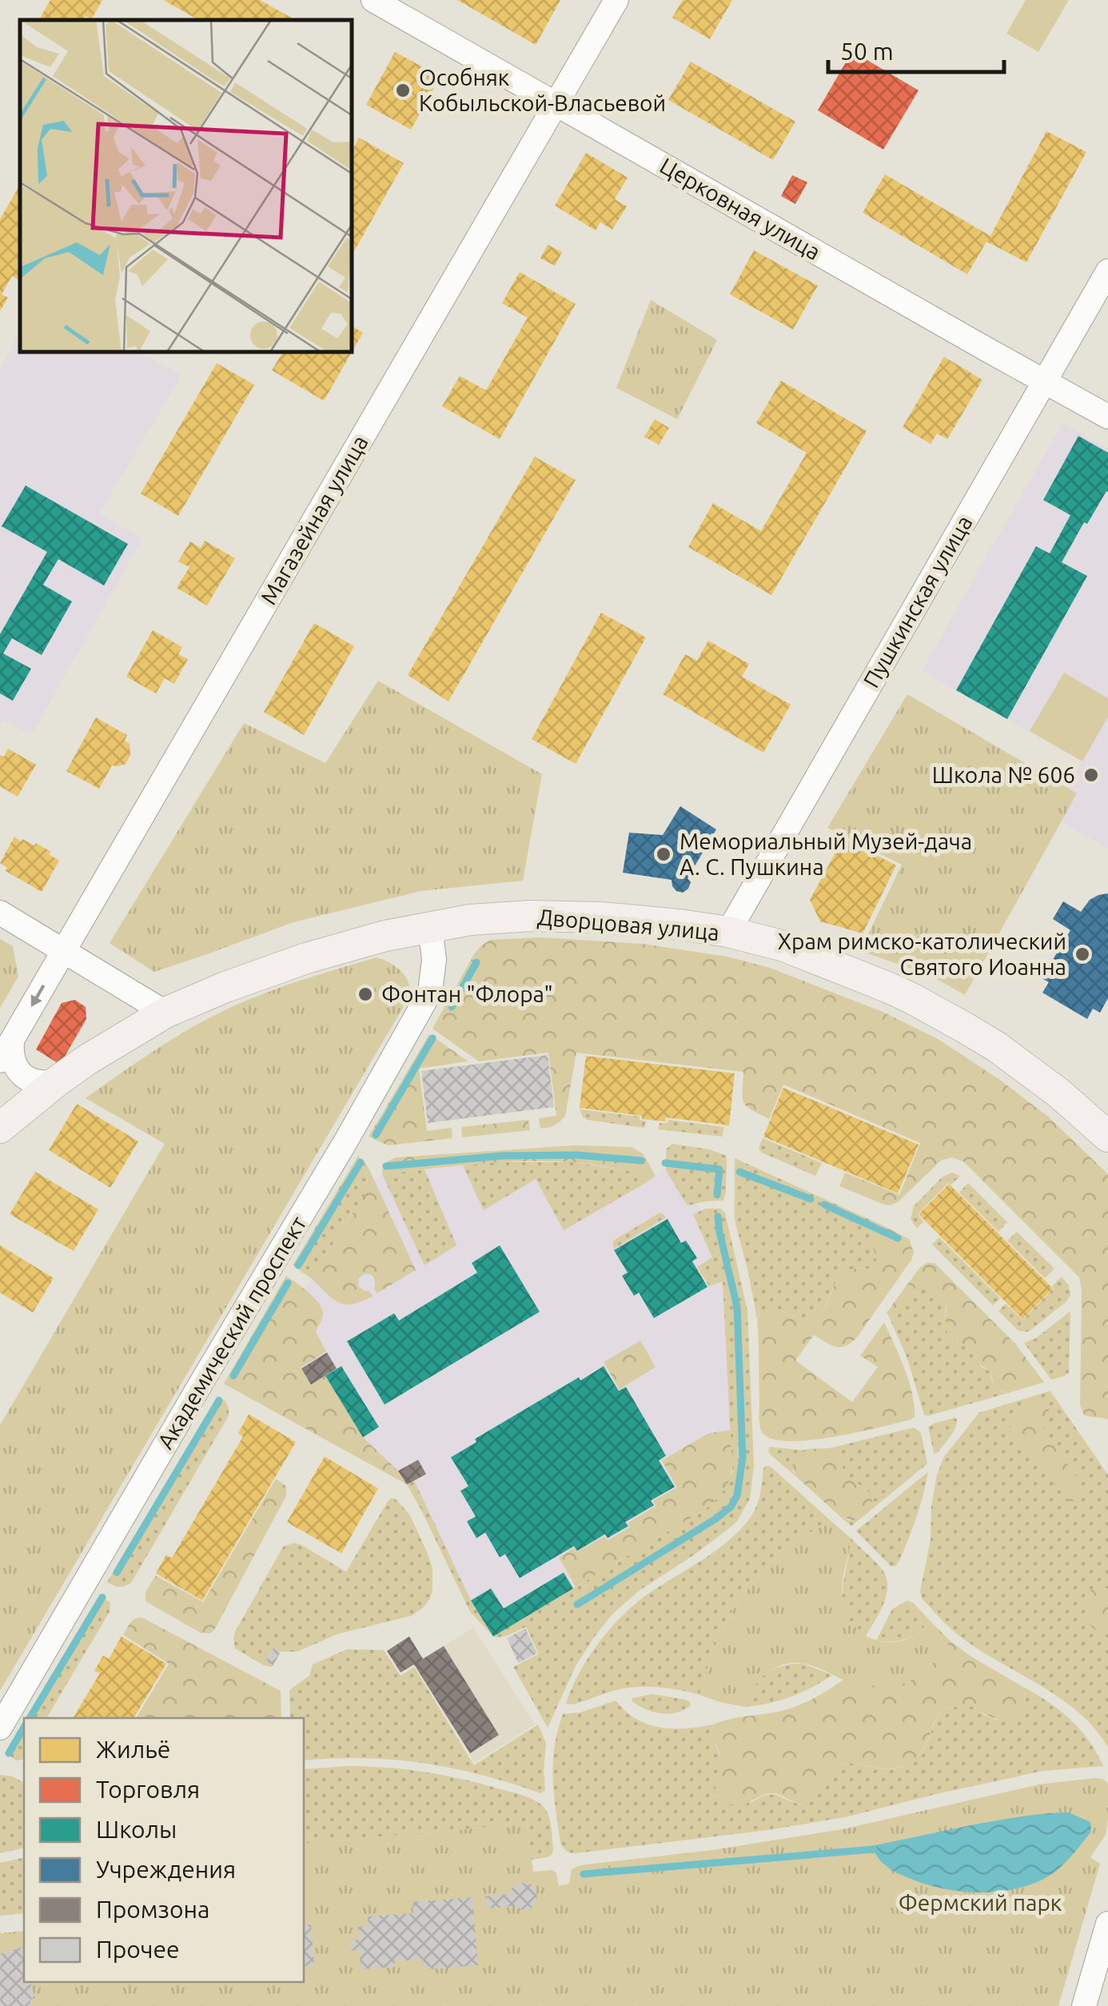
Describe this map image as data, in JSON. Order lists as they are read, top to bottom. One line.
{"streets":{"main road":["Дворцовая улица"],"street":["Церковная улица","Магазейная улица","Пушкинская улица","Академический проспект"]},"crossings":[["Церковная улица","Магазейная улица"],["Церковная улица","Пушкинская улица"],["Пушкинская улица","Дворцовая улица"],["Дворцовая улица","Академический проспект"]],"parks":["Фермский парк"],"places":["Особняк Кобыльской-Власьевой","Школа № 606","Мемориальный Музей-дача А. С. Пушкина","Храм римско-католический Святого Иоанна","Фонтан \"Флора\""],"legend":["Жильё","Торговля","Школы","Учреждения","Промзона","Прочее"],"scale_bar":"50 m"}
